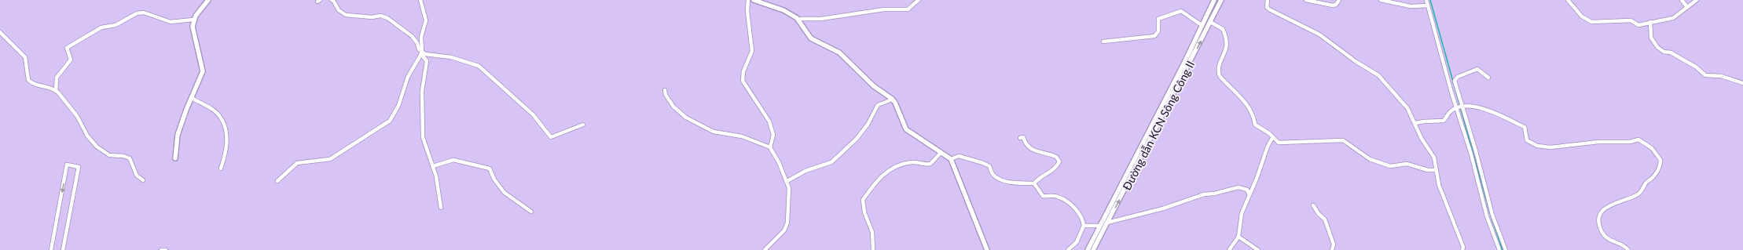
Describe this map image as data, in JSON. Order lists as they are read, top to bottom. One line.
{"streets":{"street":["Đường dẫn KCN Sông Công II"]}}
